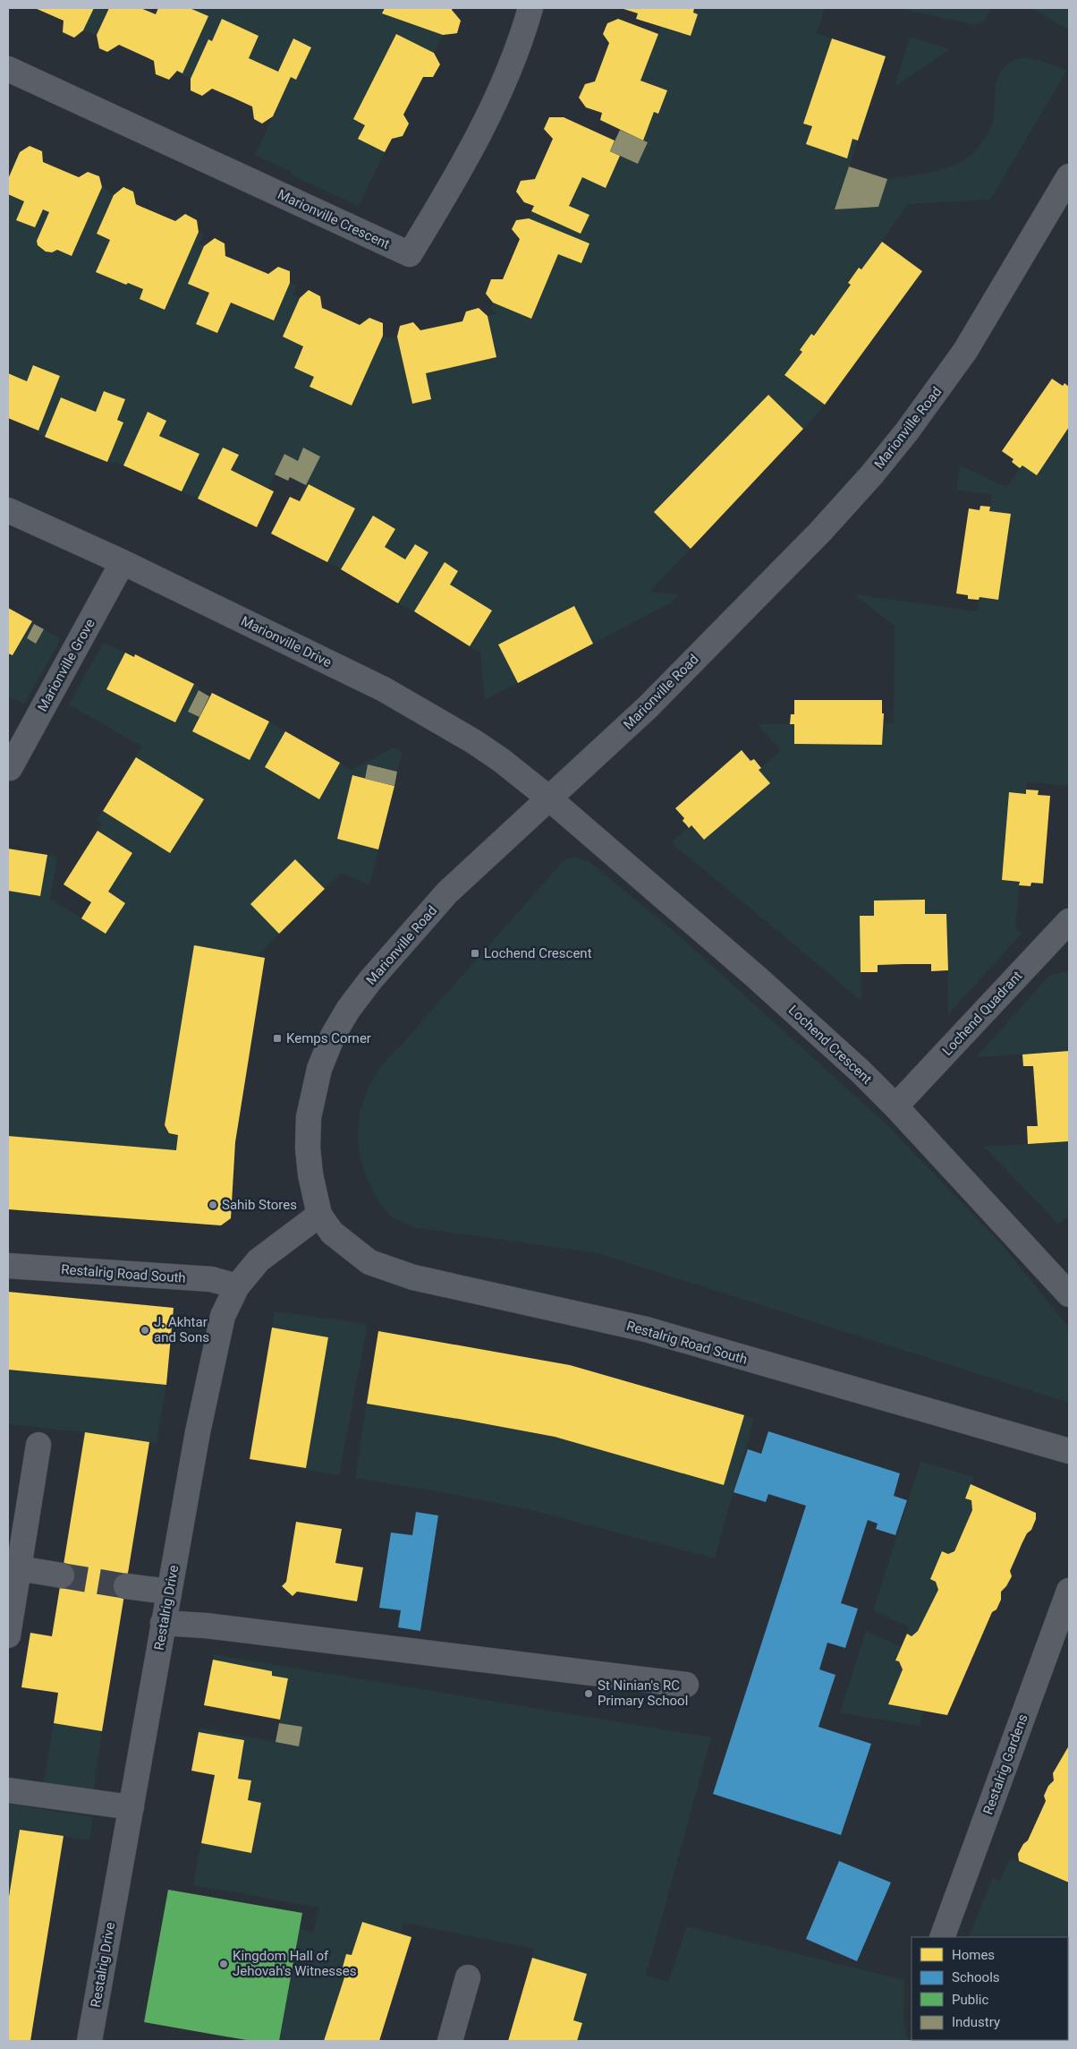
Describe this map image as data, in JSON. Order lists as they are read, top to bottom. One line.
{"streets":{"street":["Marionville Crescent","Marionville Road","Marionville Drive","Marionville Grove","Lochend Quadrant","Lochend Crescent","Restalrig Road South","Restalrig Drive","Restalrig Gardens"]},"crossings":[["Marionville Road","Marionville Drive"],["Marionville Road","Lochend Crescent"],["Marionville Road","Restalrig Road South"],["Marionville Road","Restalrig Drive"],["Marionville Drive","Marionville Grove"],["Marionville Drive","Lochend Crescent"],["Lochend Quadrant","Lochend Crescent"],["Restalrig Road South","Restalrig Drive"]],"places":{"transit":["Lochend Crescent","Kemps Corner"],"other":["Sahib Stores","J. Akhtar and Sons","St Ninian's RC Primary School","Kingdom Hall of Jehovah's Witnesses"]},"legend":["Homes","Schools","Public","Industry"]}
